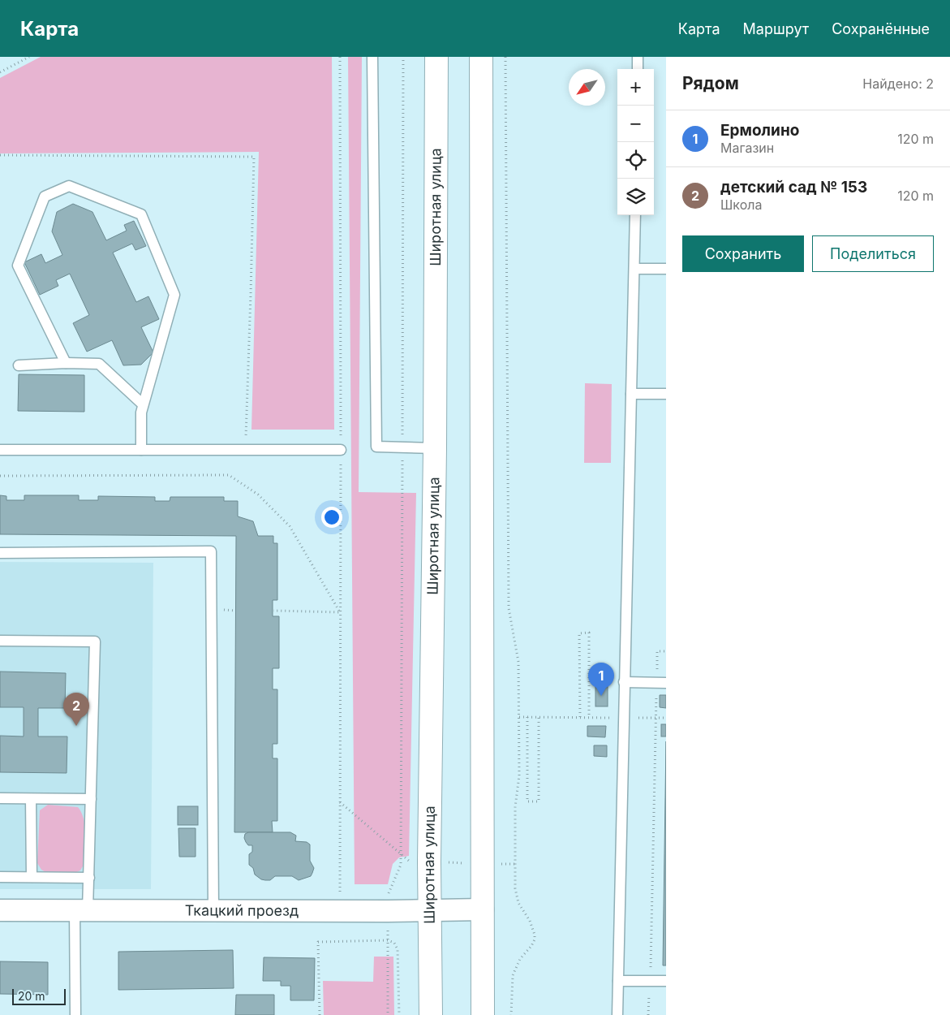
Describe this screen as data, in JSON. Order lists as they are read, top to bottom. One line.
{"streets":{"main road":["Широтная улица"],"street":["Ткацкий проезд"]},"crossings":[["Широтная улица","Ткацкий проезд"]],"scale_bar":"20 m","north":"bottom left","page":{"header":"Карта","nav":["Карта","Маршрут","Сохранённые"],"heading":["Рядом","Найдено: 2"],"map_buttons":["+","−"],"list":[{"mark":"1","name":"Ермолино","note":"Магазин","value":"120 m"},{"mark":"2","name":"детский сад № 153","note":"Школа","value":"120 m"}],"buttons":["Сохранить","Поделиться"],"pins":["1","2"],"scale":"20 m"}}
